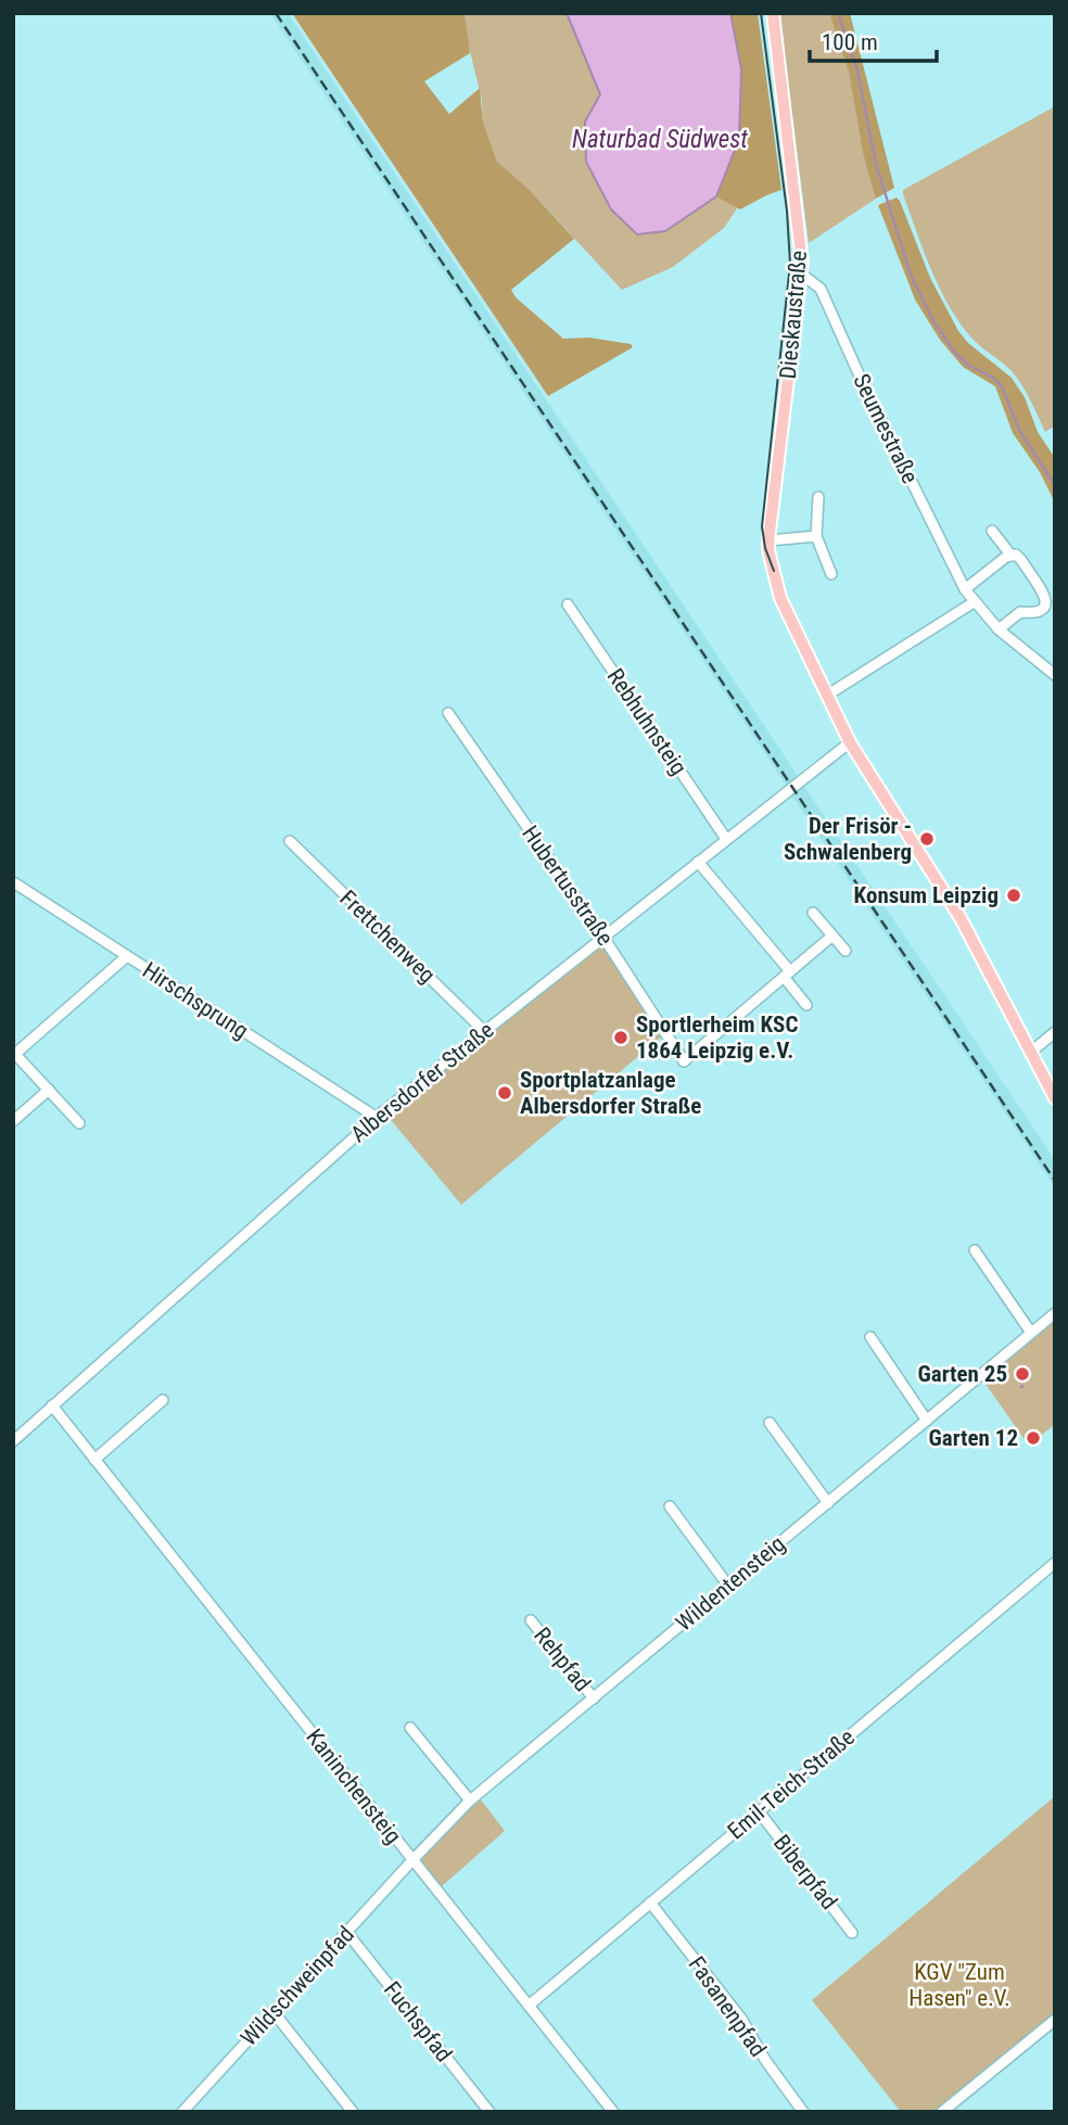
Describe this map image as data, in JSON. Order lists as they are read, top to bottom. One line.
{"streets":{"main road":["Dieskaustraße"],"street":["Seumestraße","Rebhuhnsteig","Hubertusstraße","Frettchenweg","Hirschsprung","Albersdorfer Straße","Wildentensteig","Rehpfad","Emil-Teich-Straße","Kaninchensteig","Biberpfad","Wildschweinpfad","Fasanenpfad","Fuchspfad"]},"crossings":[["Dieskaustraße","Seumestraße"],["Dieskaustraße","Albersdorfer Straße"],["Rebhuhnsteig","Albersdorfer Straße"],["Hubertusstraße","Albersdorfer Straße"],["Frettchenweg","Albersdorfer Straße"],["Hirschsprung","Albersdorfer Straße"],["Albersdorfer Straße","Kaninchensteig"],["Wildentensteig","Rehpfad"],["Wildentensteig","Kaninchensteig"],["Wildentensteig","Wildschweinpfad"],["Emil-Teich-Straße","Kaninchensteig"],["Emil-Teich-Straße","Biberpfad"],["Emil-Teich-Straße","Fasanenpfad"],["Kaninchensteig","Wildschweinpfad"],["Wildschweinpfad","Fuchspfad"]],"water":["Naturbad Südwest"],"parks":["KGV \"Zum Hasen\" e.V."],"places":["Der Frisör - Schwalenberg","Konsum Leipzig","Sportlerheim KSC 1864 Leipzig e.V.","Sportplatzanlage Albersdorfer Straße","Garten 25","Garten 12"],"scale_bar":"100 m"}
